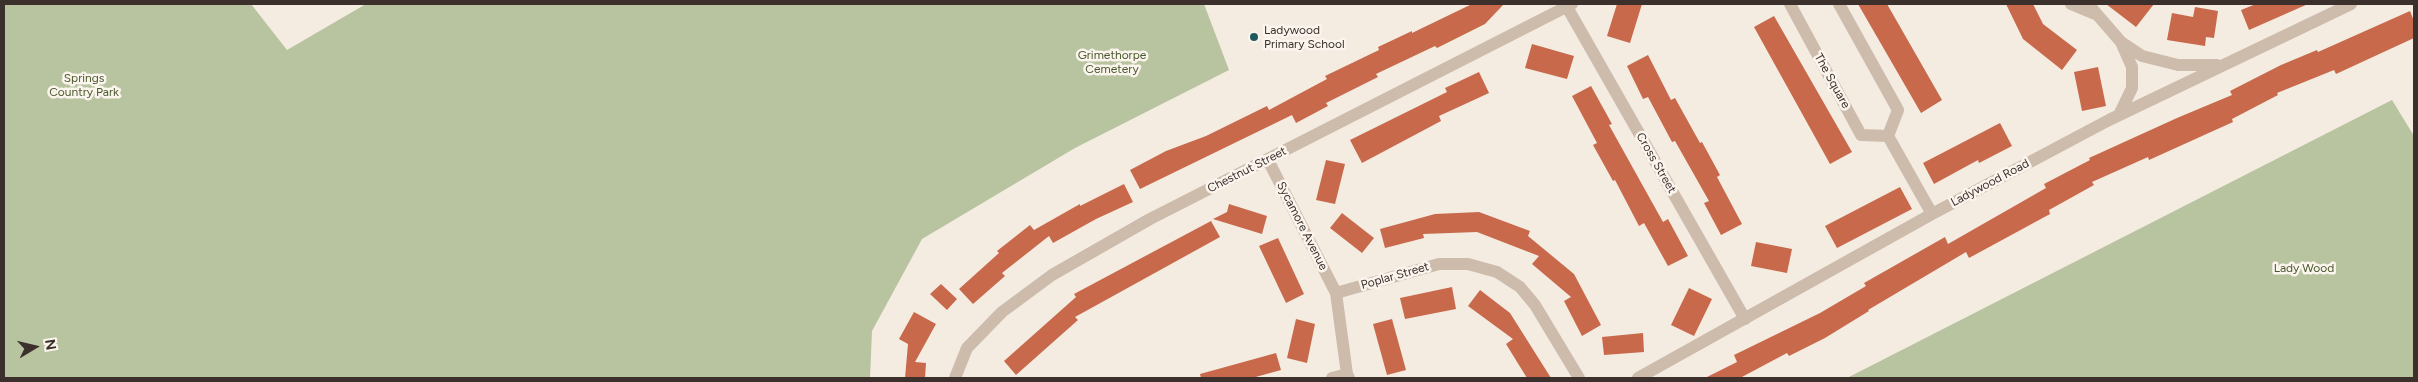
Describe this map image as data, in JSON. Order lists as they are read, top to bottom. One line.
{"streets":{"street":["The Square","Cross Street","Chestnut Street","Ladywood Road","Sycamore Avenue","Poplar Street"]},"crossings":[["Cross Street","Chestnut Street"],["Cross Street","Ladywood Road"],["Chestnut Street","Sycamore Avenue"],["Sycamore Avenue","Poplar Street"]],"parks":["Grimethorpe Cemetery","Springs Country Park","Lady Wood"],"places":["Ladywood Primary School"],"north":"right"}
